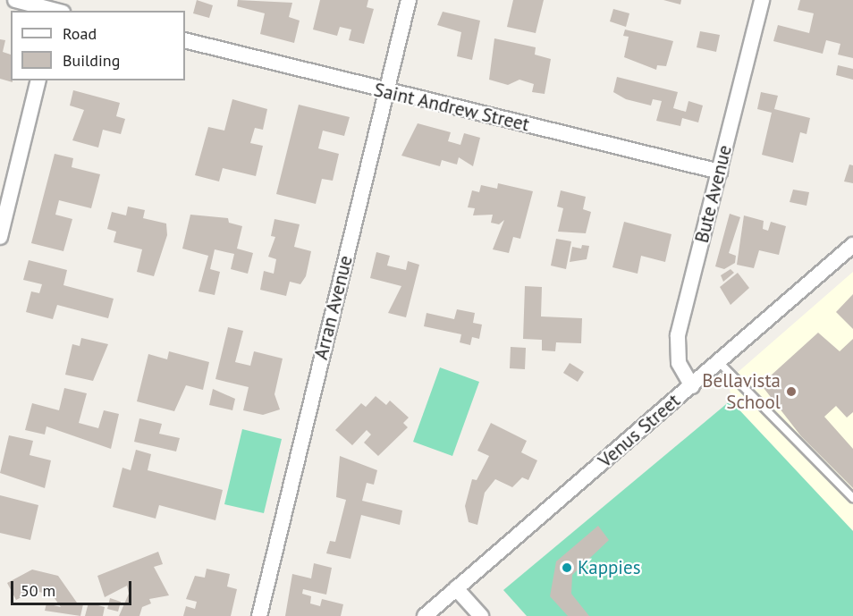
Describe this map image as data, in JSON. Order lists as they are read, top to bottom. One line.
{"streets":{"street":["Saint Andrew Street","Bute Avenue","Arran Avenue","Venus Street"]},"crossings":[["Saint Andrew Street","Bute Avenue"],["Saint Andrew Street","Arran Avenue"],["Bute Avenue","Venus Street"]],"places":["Bellavista School","Kappies"],"legend":["Road","Building"],"scale_bar":"50 m"}
